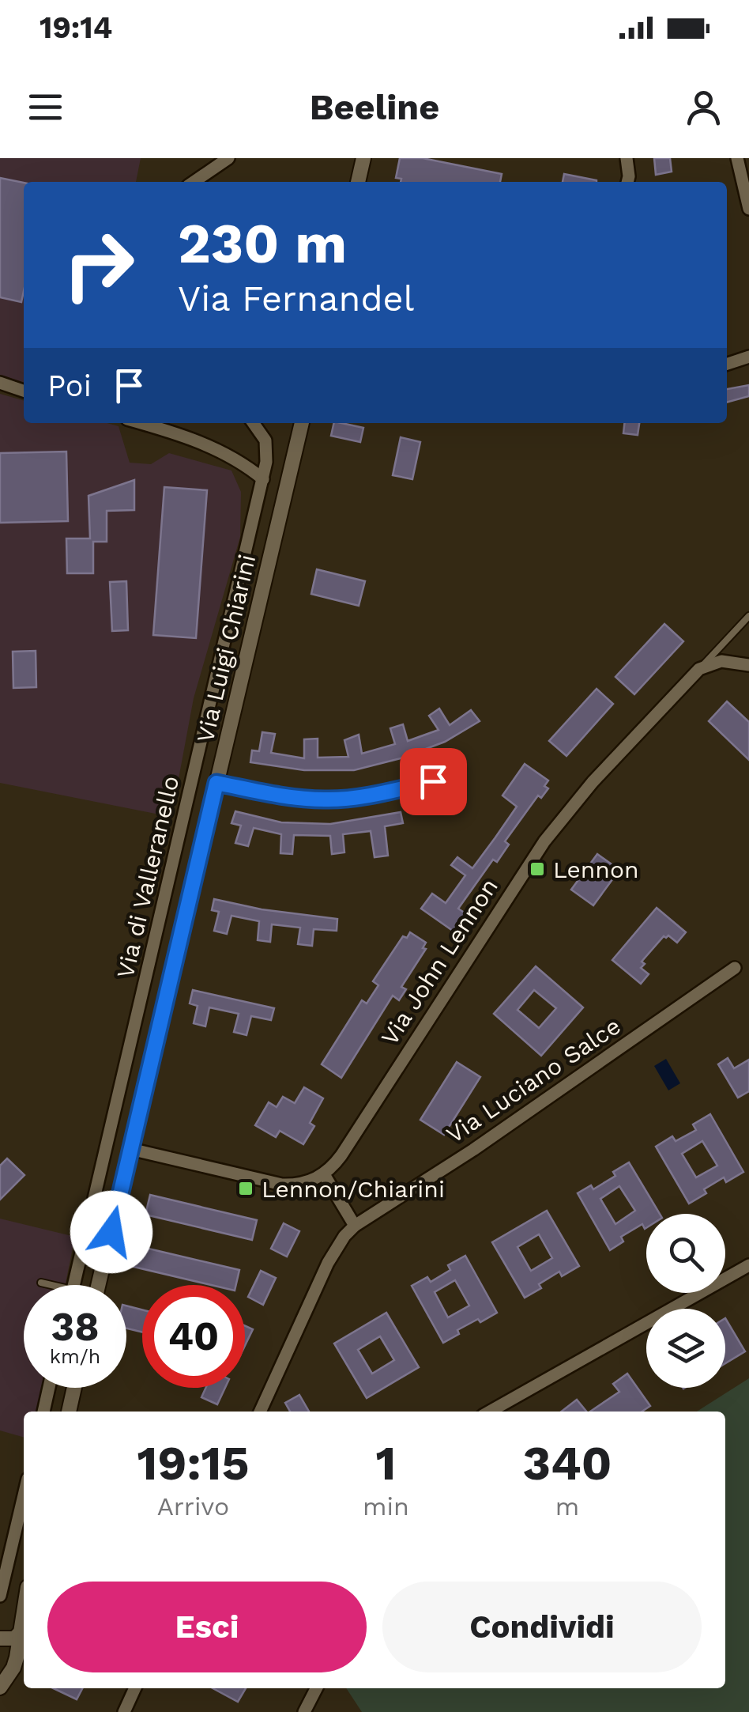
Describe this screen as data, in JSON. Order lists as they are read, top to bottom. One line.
{"streets":{"street":["Via Luigi Chiarini","Via di Valleranello","Via John Lennon","Via Luciano Salce"]},"places":{"transit":["Lennon","Lennon/Chiarini"]},"page":{"status":"19:14","header":"Beeline","turn":["230 m","Via Fernandel"],"then":"Poi","speed":"38 km/h","limit":"40","eta":["19:15","Arrivo","1","min","340","m"],"buttons":["Esci","Condividi"]}}
